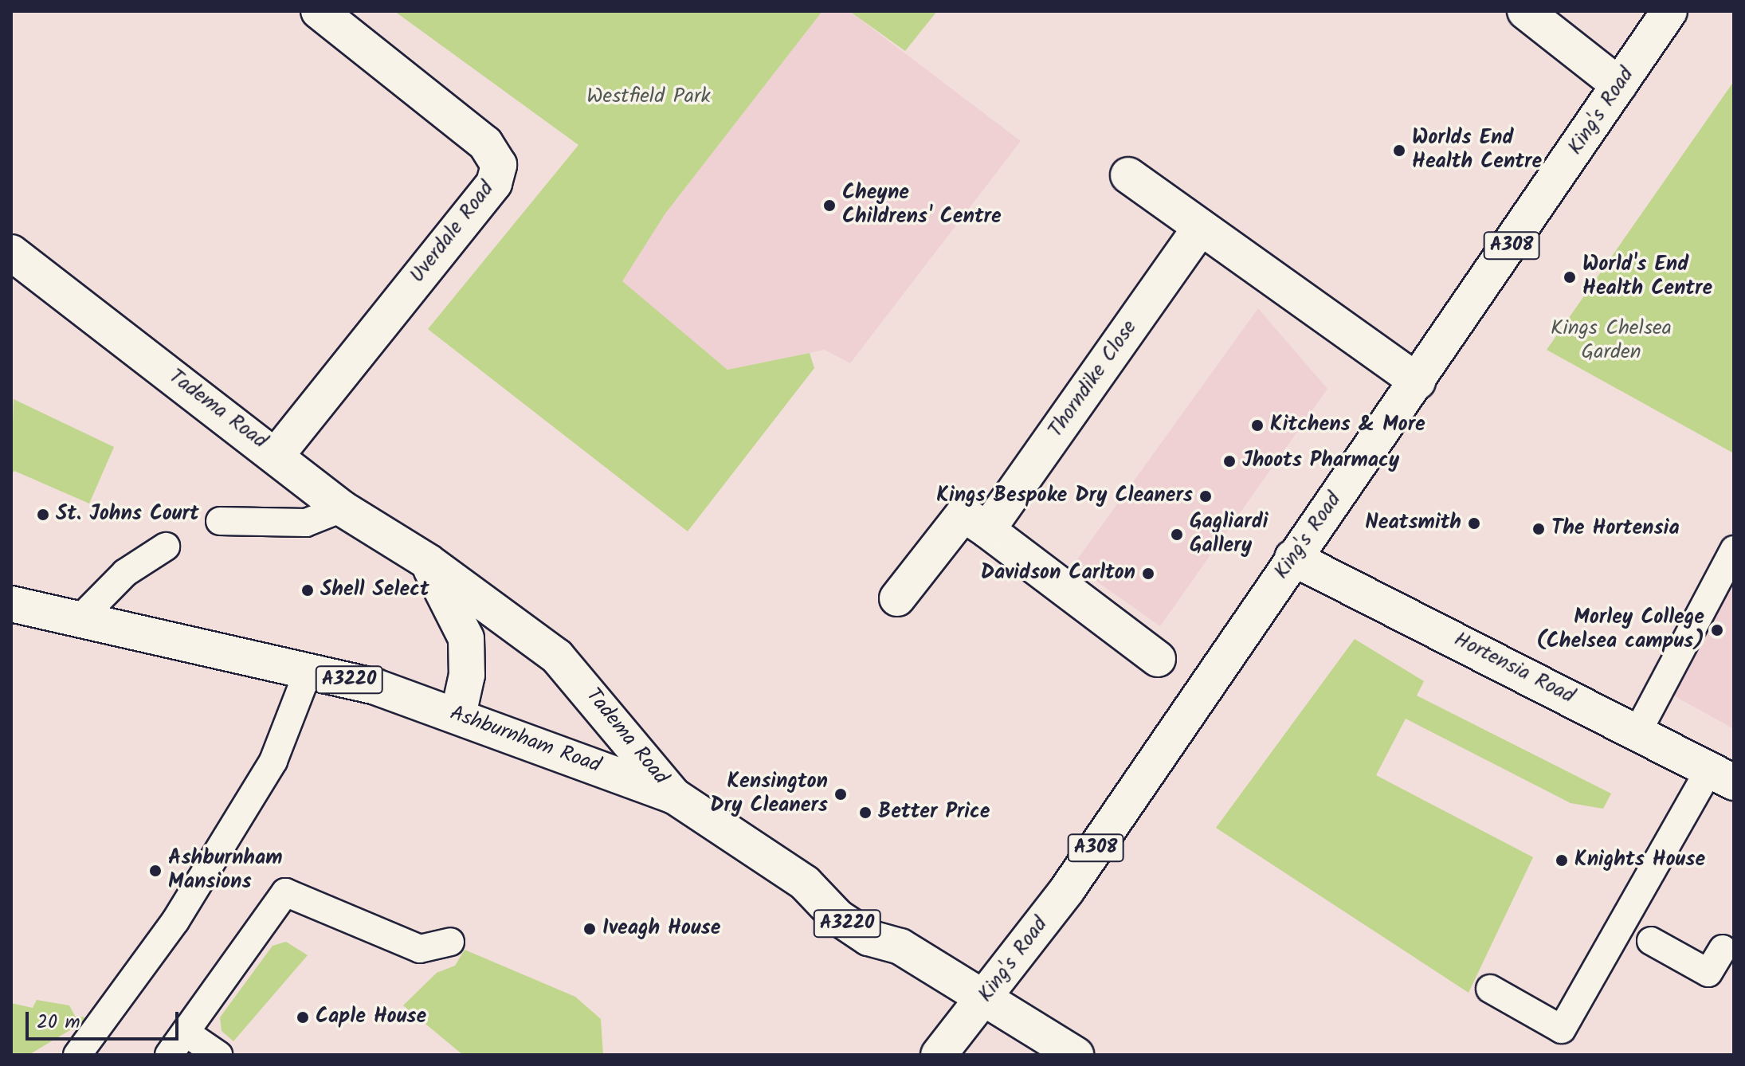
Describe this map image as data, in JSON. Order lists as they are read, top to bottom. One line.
{"streets":{"main road":["King's Road","Uverdale Road","A308","Thorndike Close","Tadema Road","Hortensia Road","A3220","Ashburnham Road"]},"crossings":[["King's Road","Hortensia Road"],["King's Road","A3220"],["King's Road","Ashburnham Road"],["Uverdale Road","Tadema Road"],["Tadema Road","Ashburnham Road"],["A3220","Ashburnham Road"]],"parks":["Westfield Park","Kings Chelsea Garden"],"places":["Worlds End Health Centre","Cheyne Childrens' Centre","World's End Health Centre","Kitchens & More","Jhoots Pharmacy","Kings Bespoke Dry Cleaners","St. Johns Court","Neatsmith","The Hortensia","Gagliardi Gallery","Davidson Carlton","Shell Select","Morley College (Chelsea campus)","Kensington Dry Cleaners","Better Price","Knights House","Ashburnham Mansions","Iveagh House","Caple House"],"scale_bar":"20 m"}
